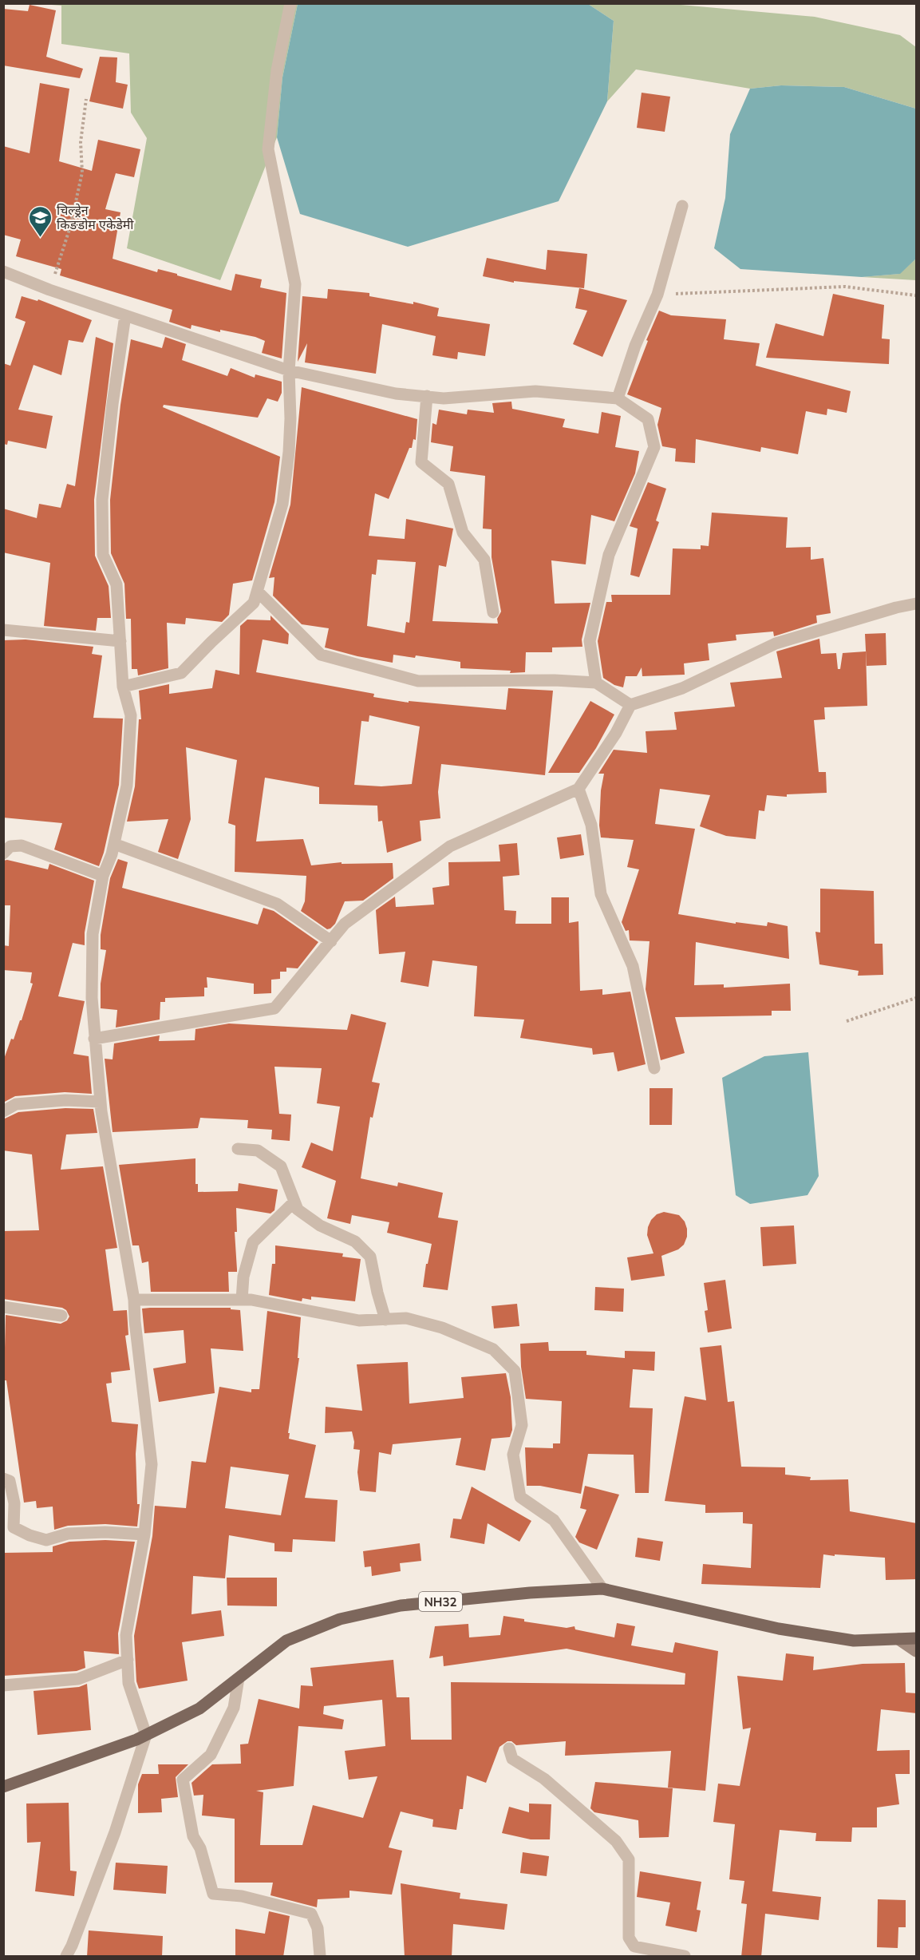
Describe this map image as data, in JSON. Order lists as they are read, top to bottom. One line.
{"streets":{"main road":["NH32"]},"places":{"school or university":["चिल्ड्रेन किङडोम एकेडेमी"]}}
